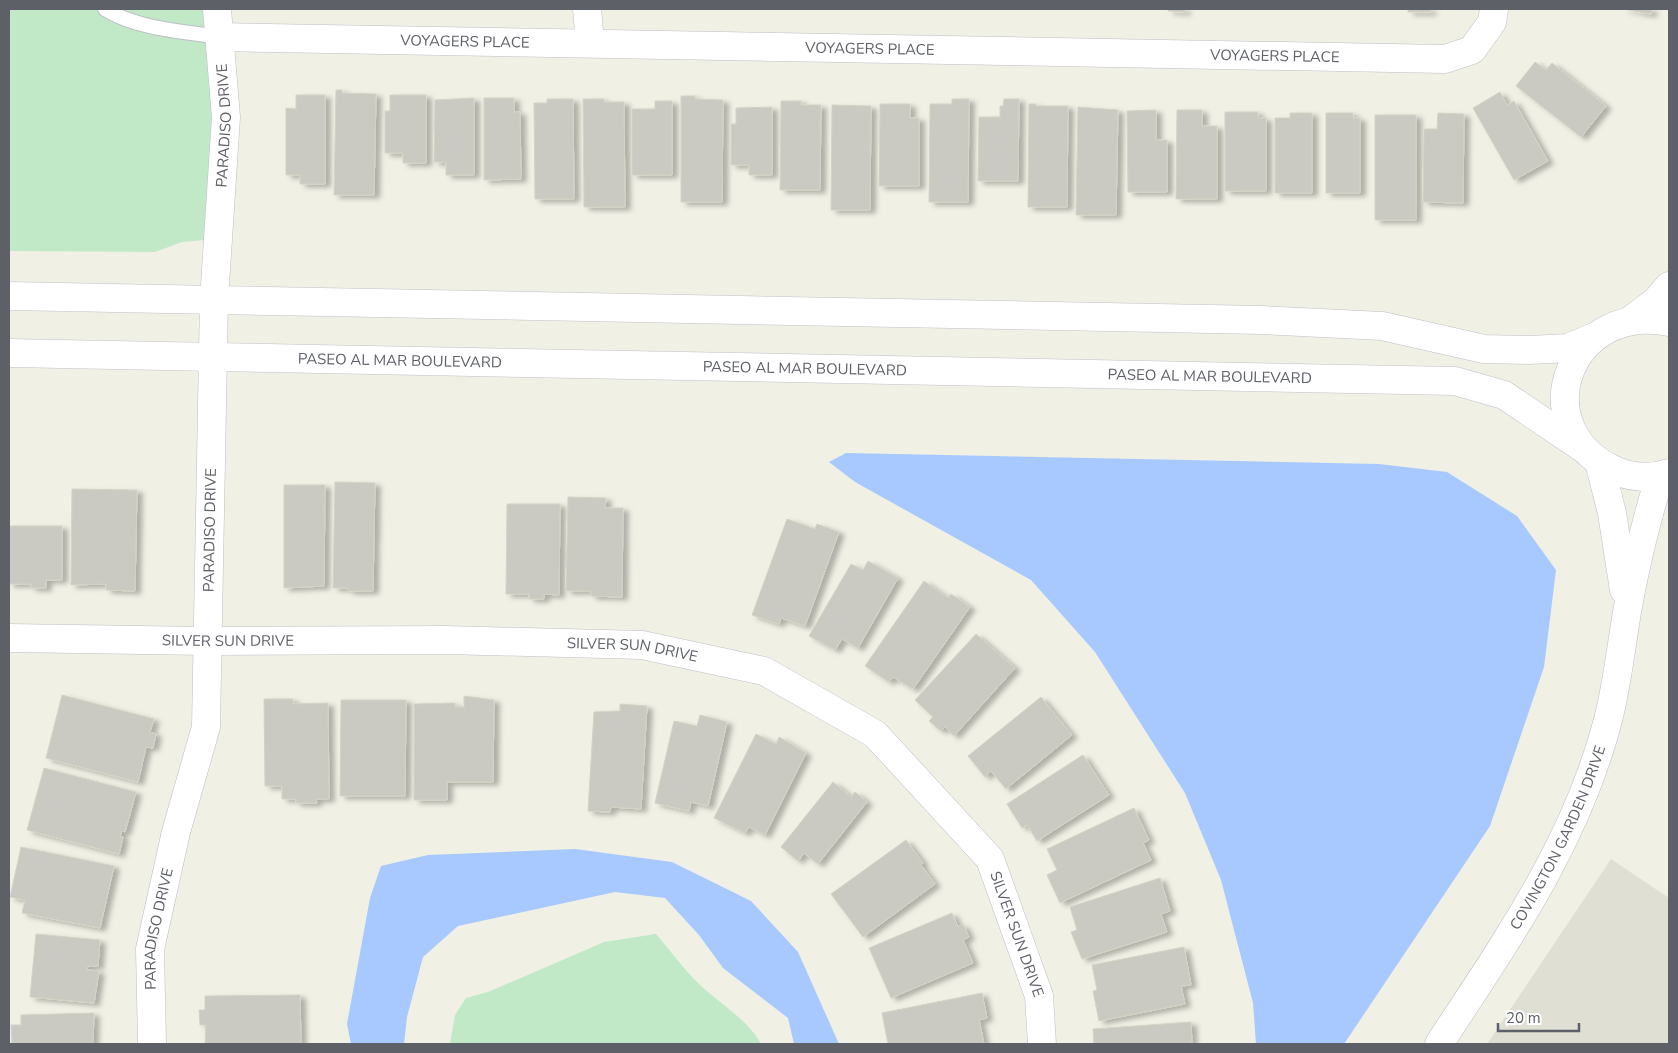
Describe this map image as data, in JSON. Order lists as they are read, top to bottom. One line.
{"streets":{"street":["VOYAGERS PLACE","PARADISO DRIVE","PASEO AL MAR BOULEVARD","SILVER SUN DRIVE","COVINGTON GARDEN DRIVE"]},"crossings":[["VOYAGERS PLACE","PARADISO DRIVE"],["PARADISO DRIVE","PASEO AL MAR BOULEVARD"],["PARADISO DRIVE","SILVER SUN DRIVE"],["PASEO AL MAR BOULEVARD","COVINGTON GARDEN DRIVE"]],"scale_bar":"20 m"}
